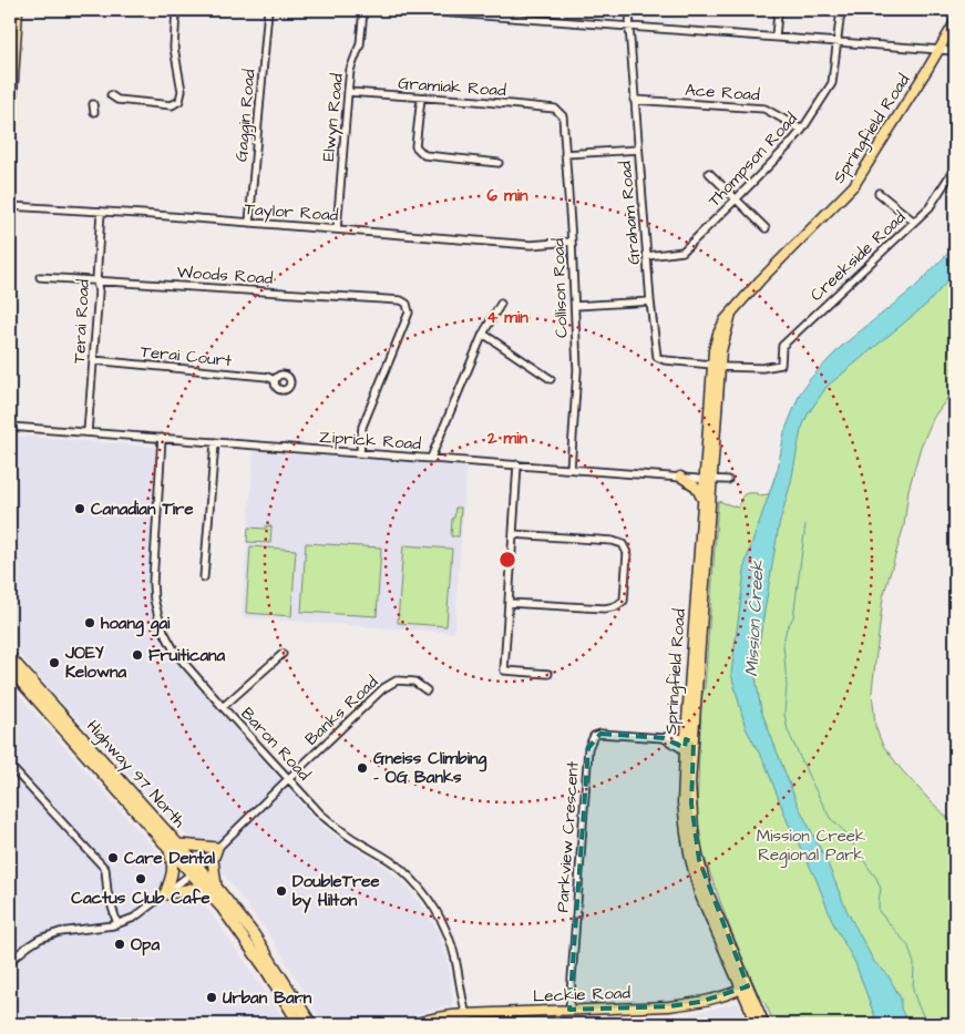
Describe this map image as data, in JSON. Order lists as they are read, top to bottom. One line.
{"streets":{"highway":["Highway 97 North"],"main road":["Springfield Road","Leckie Road"],"street":["Gramiak Road","Ace Road","Gaggin Road","Elwyn Road","Thompson Road","Taylor Road","Graham Road","Creekside Road","Woods Road","Collison Road","Terai Road","Terai Court","Ziprick Road","Banks Road","Baron Road","Parkview Crescent"]},"crossings":[["Gramiak Road","Elwyn Road"],["Gramiak Road","Collison Road"],["Ace Road","Thompson Road"],["Ace Road","Graham Road"],["Gaggin Road","Taylor Road"],["Elwyn Road","Taylor Road"],["Springfield Road","Graham Road"],["Springfield Road","Ziprick Road"],["Springfield Road","Parkview Crescent"],["Springfield Road","Leckie Road"],["Thompson Road","Graham Road"],["Taylor Road","Collison Road"],["Taylor Road","Terai Road"],["Graham Road","Creekside Road"],["Woods Road","Terai Road"],["Woods Road","Ziprick Road"],["Collison Road","Ziprick Road"],["Terai Road","Terai Court"],["Terai Road","Ziprick Road"],["Ziprick Road","Baron Road"],["Banks Road","Baron Road"],["Banks Road","Highway 97 North"],["Baron Road","Leckie Road"],["Parkview Crescent","Leckie Road"]],"water":["Mission Creek"],"parks":["Mission Creek Regional Park"],"places":["Canadian Tire","hoang gai","Fruiticana","JOEY Kelowna","Gneiss Climbing - OG Banks","Care Dental","Cactus Club Cafe","DoubleTree by Hilton","Opa","Urban Barn"],"rings":["6 min","4 min","2 min"]}
